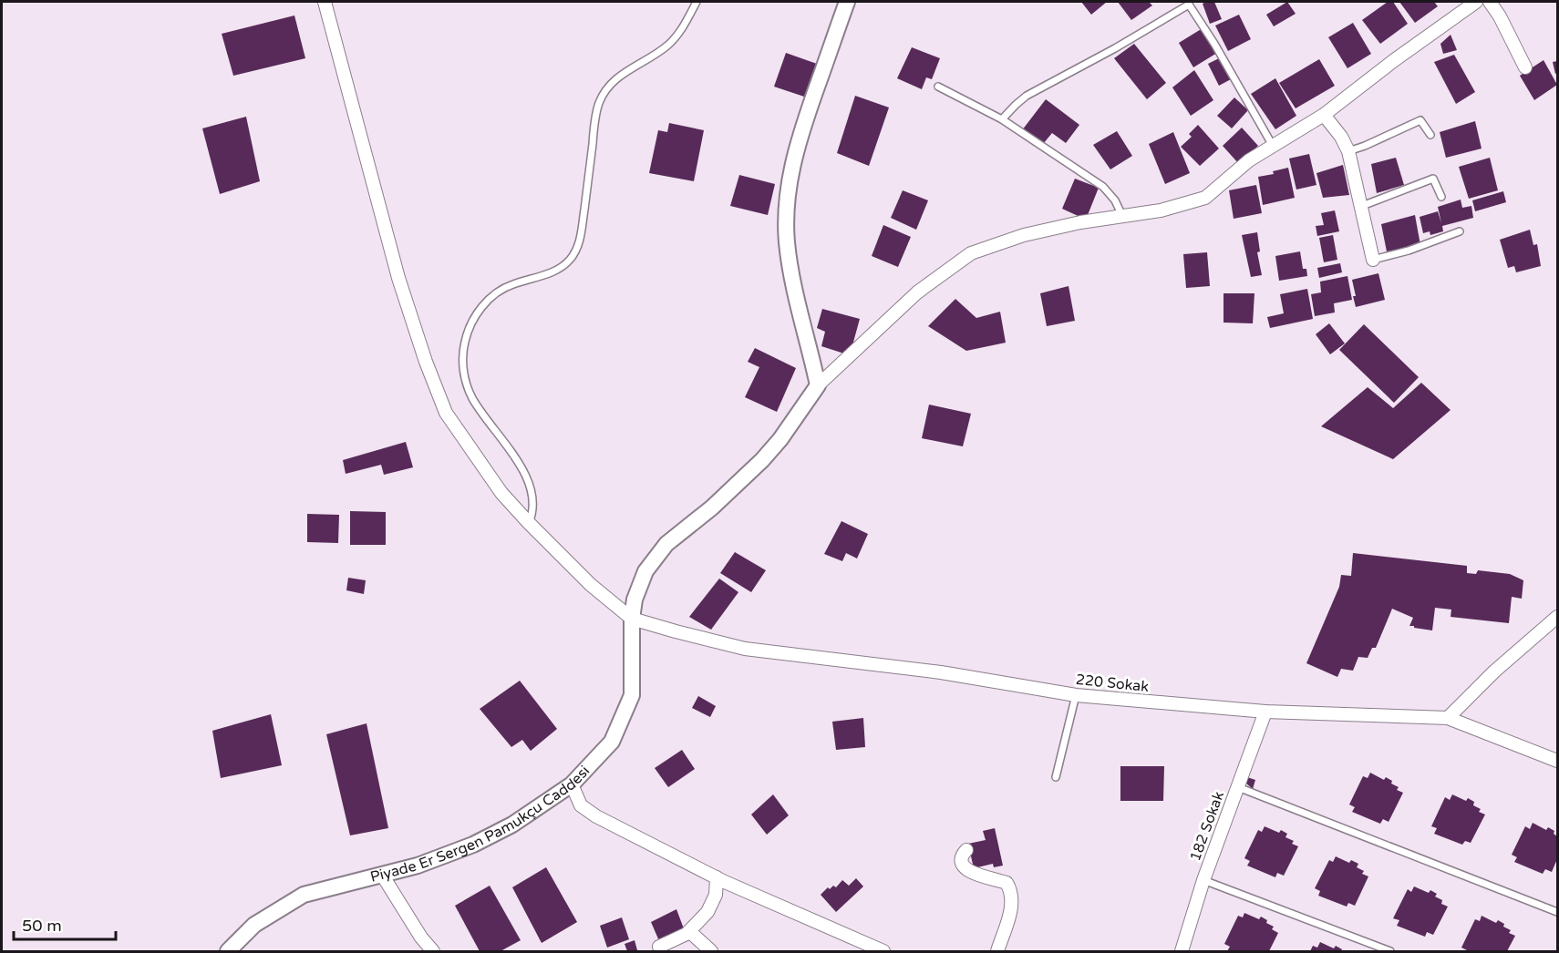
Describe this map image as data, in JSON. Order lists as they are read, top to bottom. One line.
{"streets":{"street":["220 Sokak","Piyade Er Sergen Pamukçu Caddesi","182 Sokak"]},"crossings":[["220 Sokak","Piyade Er Sergen Pamukçu Caddesi"],["220 Sokak","182 Sokak"]],"scale_bar":"50 m"}
